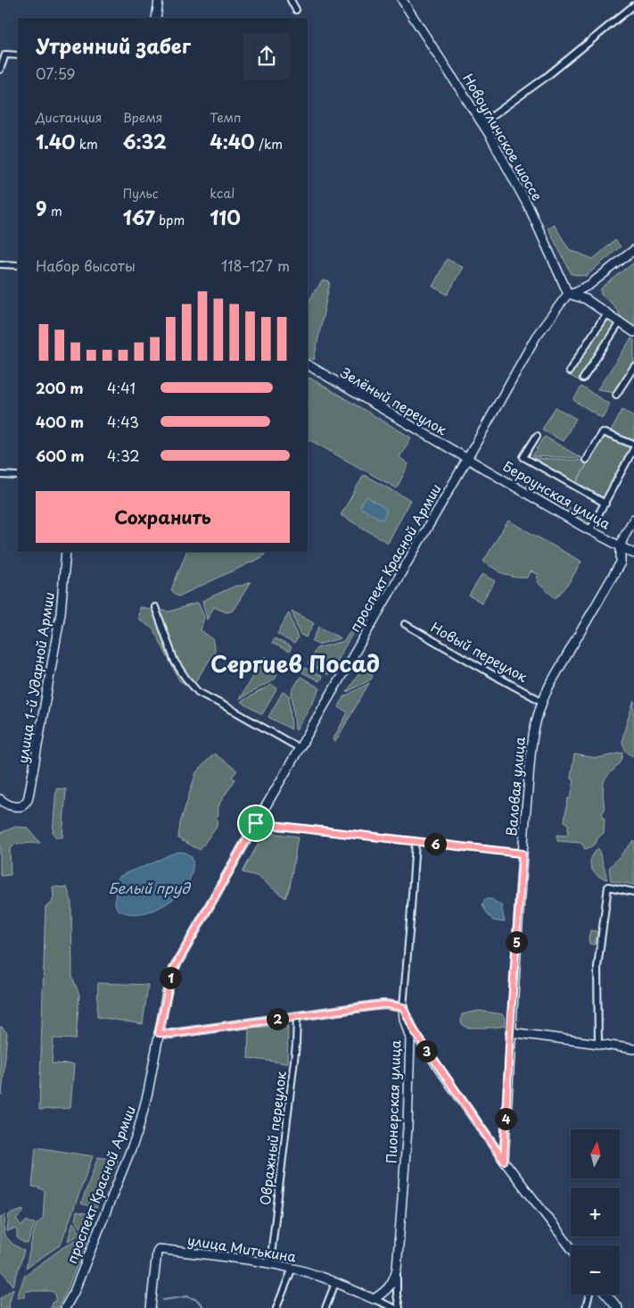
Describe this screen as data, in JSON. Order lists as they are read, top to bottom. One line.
{"streets":{"main road":["Новоугличское шоссе","Зелёный переулок","Бероунская улица","проспект Красной Армии","улица 1-й Ударной Армии","Валовая улица","Пионерская улица","улица Митькина"],"street":["Новый переулок","Овражный переулок"]},"crossings":[["Новоугличское шоссе","проспект Красной Армии"],["Зелёный переулок","Бероунская улица"],["Зелёный переулок","проспект Красной Армии"],["Бероунская улица","проспект Красной Армии"],["Бероунская улица","Валовая улица"],["Новый переулок","Валовая улица"],["Пионерская улица","улица Митькина"],["Овражный переулок","улица Митькина"]],"districts":["Сергиев Посад"],"water":["Белый пруд"],"north":"top","page":{"heading":["Утренний забег","07:59"],"stats":[["Дистанция","1.40 km"],["Время","6:32"],["Темп","4:40 /km"],["9 m"],["Пульс","167 bpm"],["kcal","110"]],"chart":["Набор высоты","118–127 m"],"list":[{"name":"200 m","note":"4:41"},{"name":"400 m","note":"4:43"},{"name":"600 m","note":"4:32"}],"buttons":"Сохранить","pins":["6","5","1","2","3","4"],"map_buttons":["+","−"]}}
